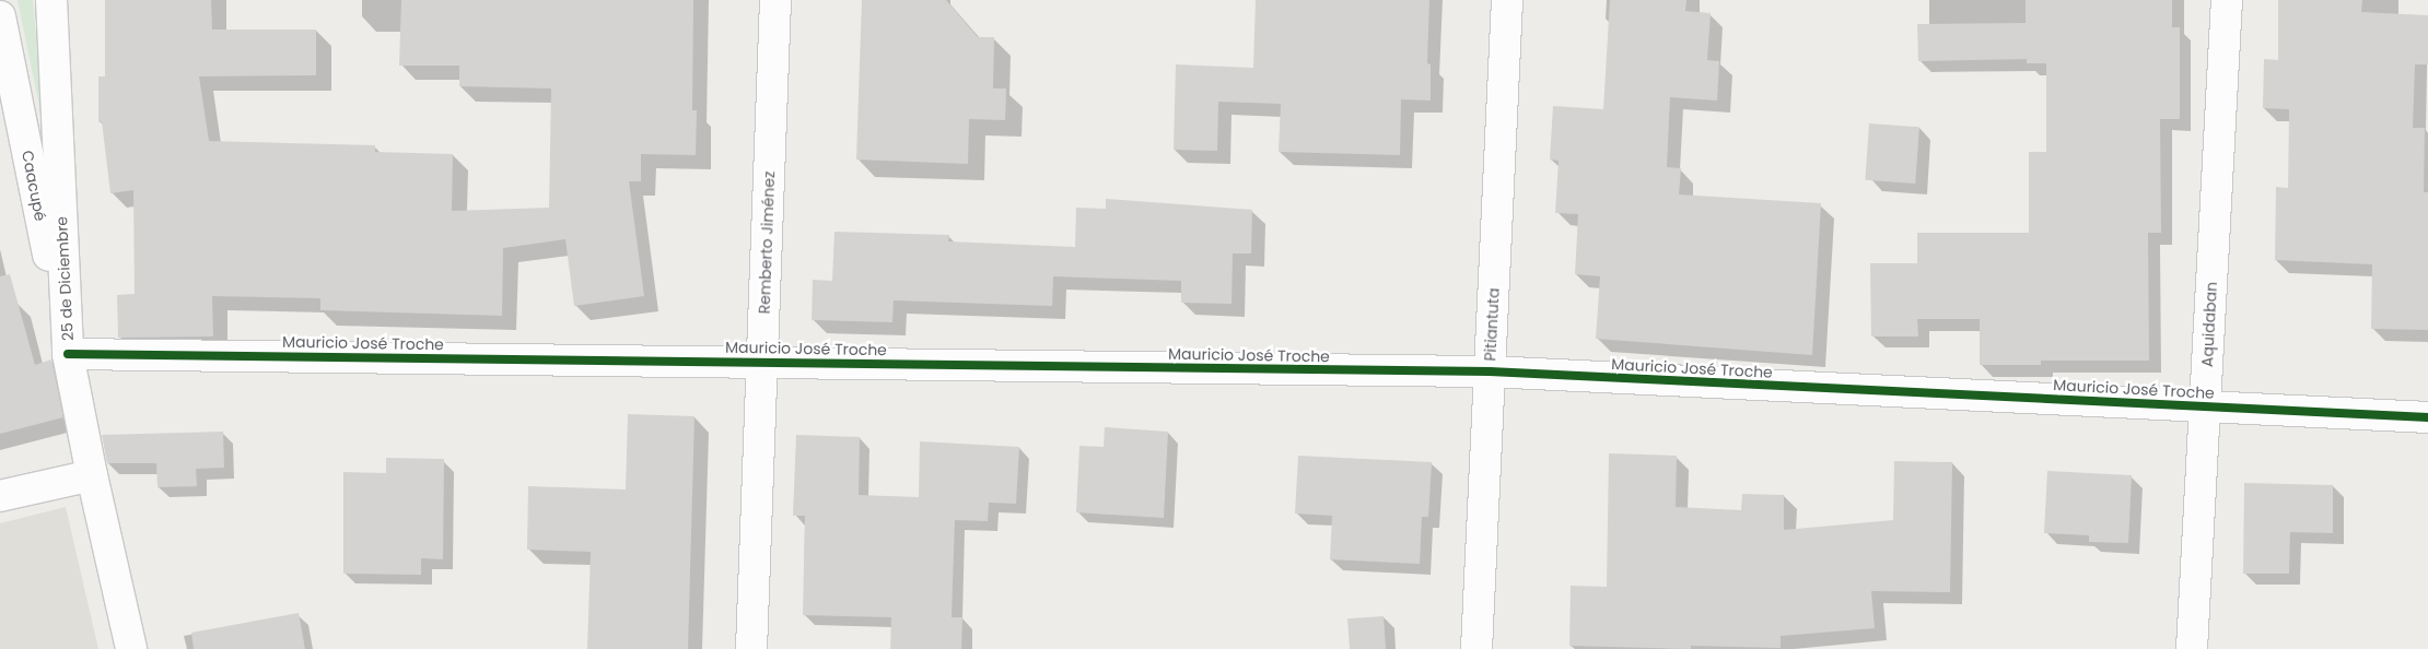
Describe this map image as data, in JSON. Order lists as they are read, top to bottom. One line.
{"streets":{"street":["Caacupé","Remberto Jiménez","25 de Diciembre","Pitiantuta","Aquidaban","Mauricio José Troche"]},"crossings":[["Caacupé","25 de Diciembre"],["Caacupé","Mauricio José Troche"],["Remberto Jiménez","Mauricio José Troche"],["25 de Diciembre","Mauricio José Troche"],["Pitiantuta","Mauricio José Troche"],["Aquidaban","Mauricio José Troche"]]}
